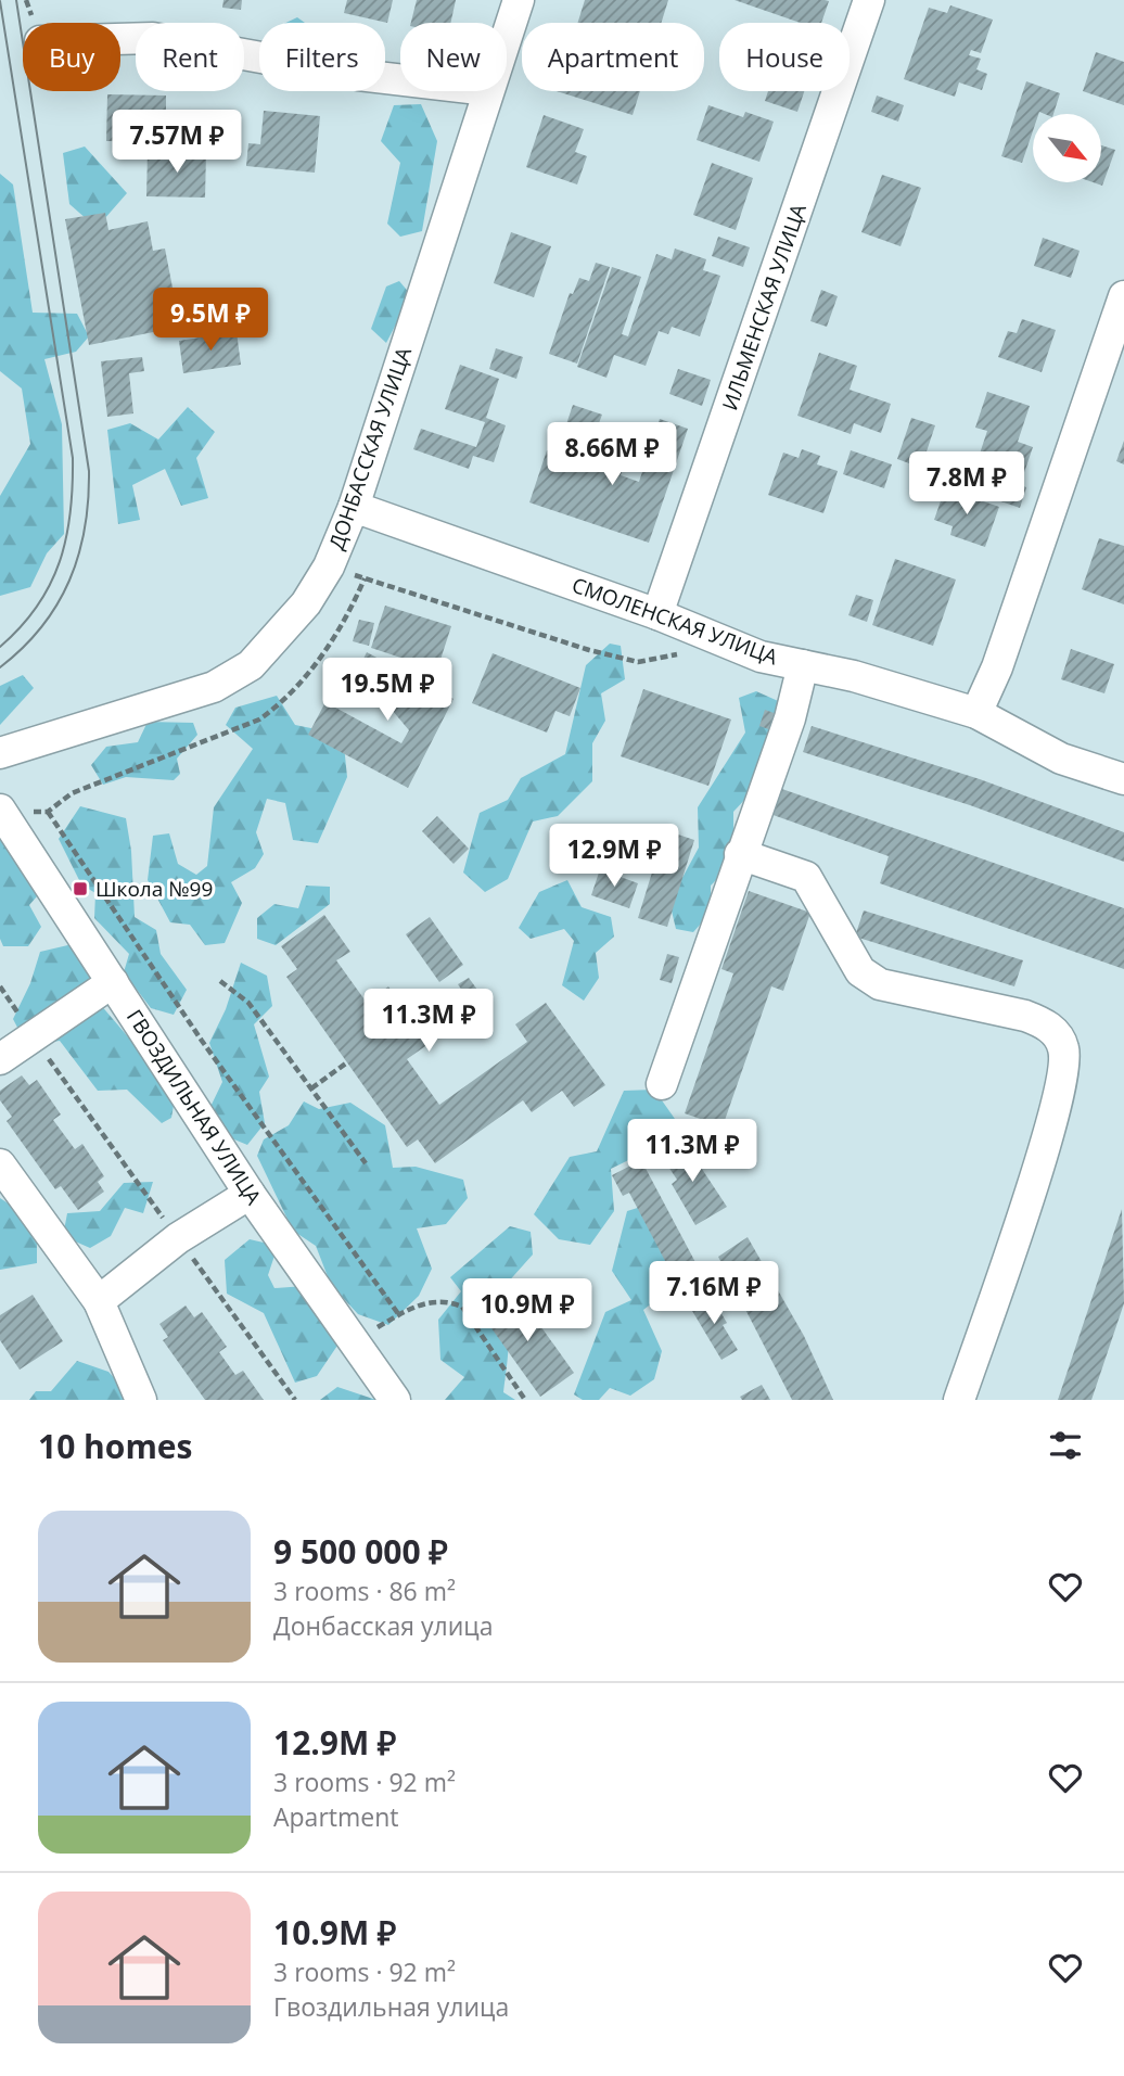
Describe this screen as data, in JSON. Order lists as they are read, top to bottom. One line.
{"streets":{"street":["ИЛЬМЕНСКАЯ УЛИЦА","ДОНБАССКАЯ УЛИЦА","СМОЛЕНСКАЯ УЛИЦА","ГВОЗДИЛЬНАЯ УЛИЦА"]},"crossings":[["ИЛЬМЕНСКАЯ УЛИЦА","СМОЛЕНСКАЯ УЛИЦА"],["ДОНБАССКАЯ УЛИЦА","СМОЛЕНСКАЯ УЛИЦА"]],"places":{"transit":["Школа №99"]},"north":"bottom right","page":{"chip":["Buy","Rent","Filters","New","Apartment","House"],"price":["7.57M ₽","9.5M ₽","8.66M ₽","7.8M ₽","19.5M ₽","12.9M ₽","11.3M ₽","11.3M ₽","7.16M ₽","10.9M ₽"],"heading":"10 homes","list":[{"name":"9 500 000 ₽","note":"3 rooms · 86 m² · Донбасская улица"},{"name":"12.9M ₽","note":"3 rooms · 92 m² · Apartment"},{"name":"10.9M ₽","note":"3 rooms · 92 m² · Гвоздильная улица"}]}}
